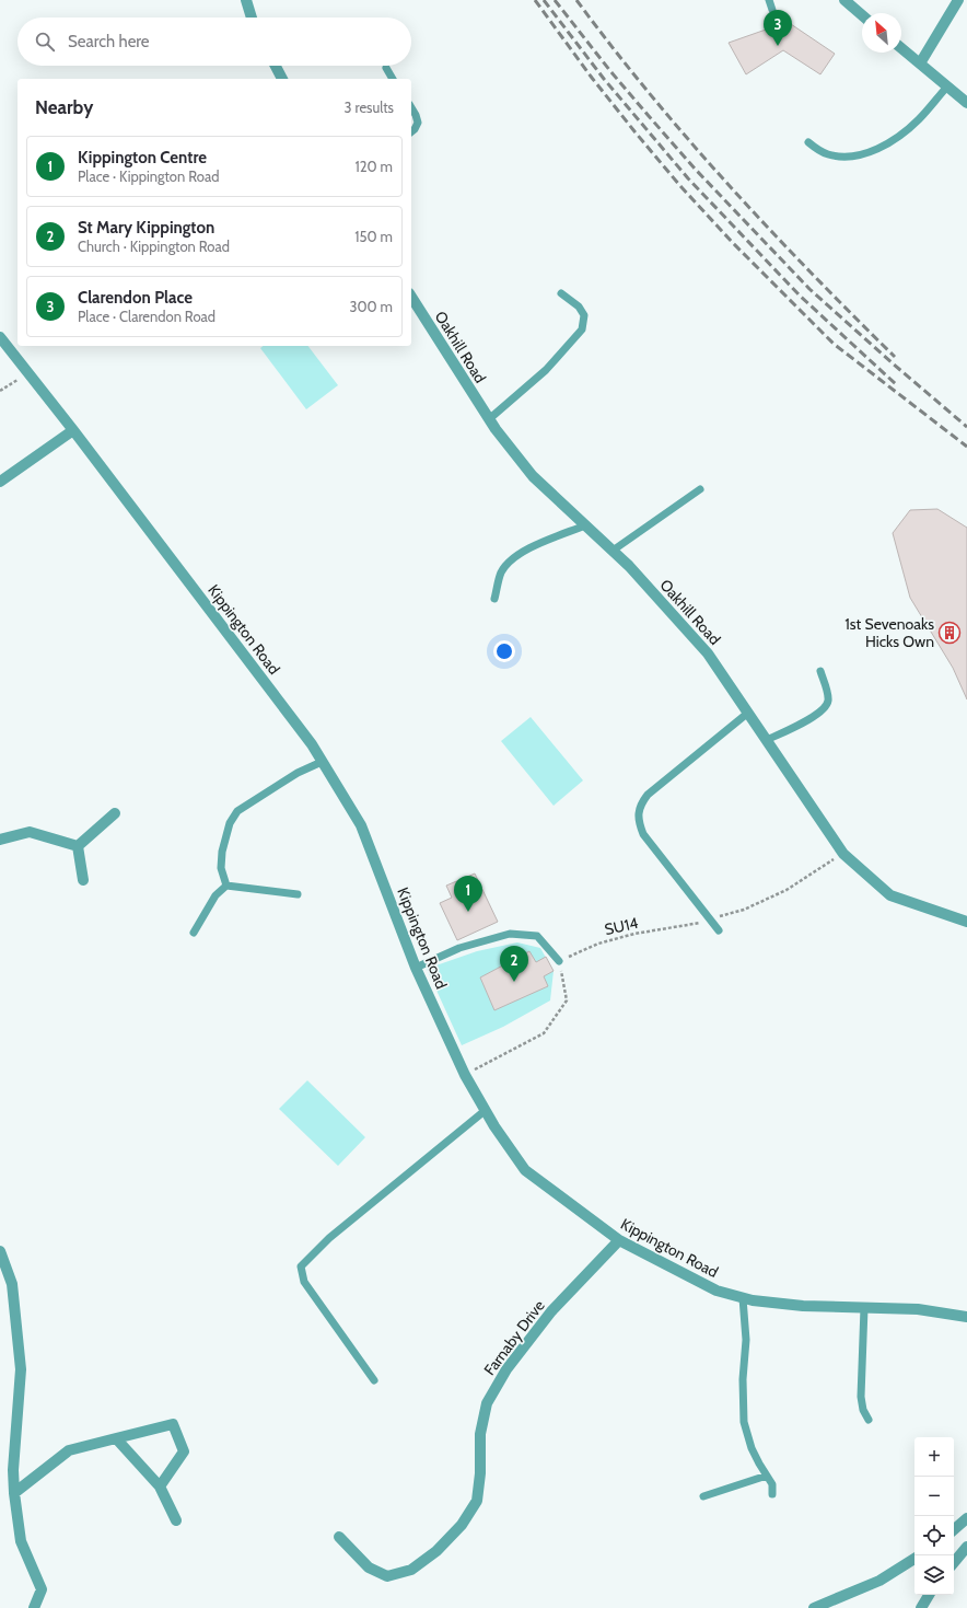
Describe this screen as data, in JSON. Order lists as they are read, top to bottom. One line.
{"streets":{"street":["Oakhill Road","Kippington Road","Farnaby Drive"],"path":["SU14"]},"crossings":[["Oakhill Road","SU14"],["Kippington Road","Farnaby Drive"]],"places":{"building":["1st Sevenoaks Hicks Own"]},"north":"top left","page":{"pins":["3","1","2"],"search":"Search here","heading":["Nearby","3 results"],"list":[{"mark":"1","name":"Kippington Centre","note":"Place · Kippington Road","value":"120 m"},{"mark":"2","name":"St Mary Kippington","note":"Church · Kippington Road","value":"150 m"},{"mark":"3","name":"Clarendon Place","note":"Place · Clarendon Road","value":"300 m"}],"map_buttons":["+","−"]}}
